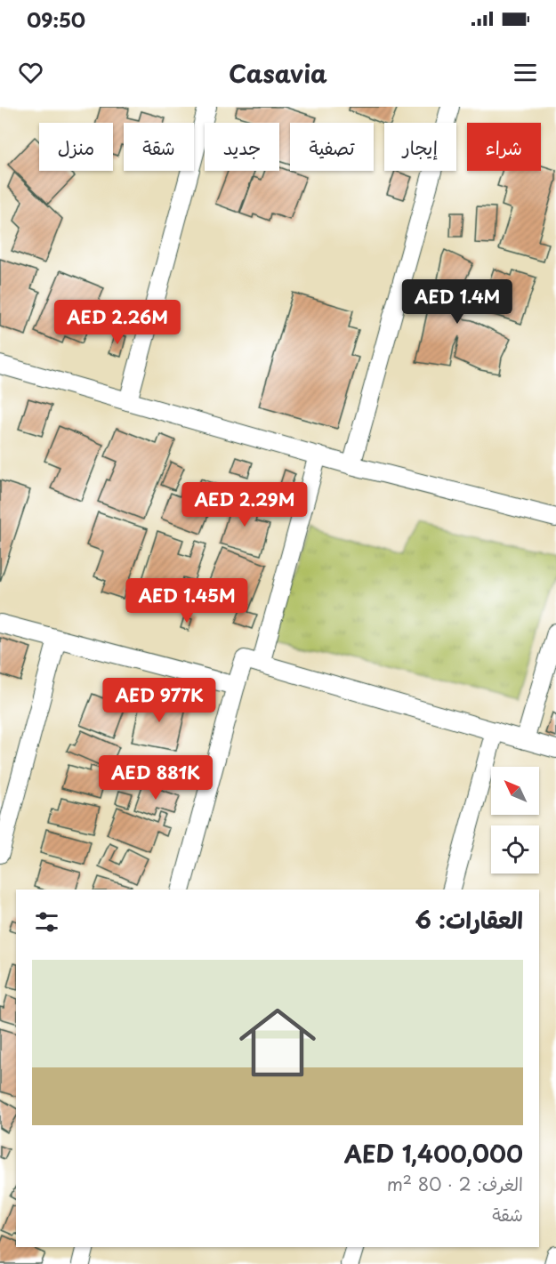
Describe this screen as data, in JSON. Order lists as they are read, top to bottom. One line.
{"north":"top left","page":{"status":"09:50","header":"Casavia","chip":["شراء","إيجار","تصفية","جديد","شقة","منزل"],"price":["AED 1.4M","AED 2.26M","AED 2.29M","AED 1.45M","AED 977K","AED 881K"],"heading":"العقارات: 6","list":[{"name":"AED 1,400,000","note":"الغرف: 2 · 80 m² · شقة"}]}}
